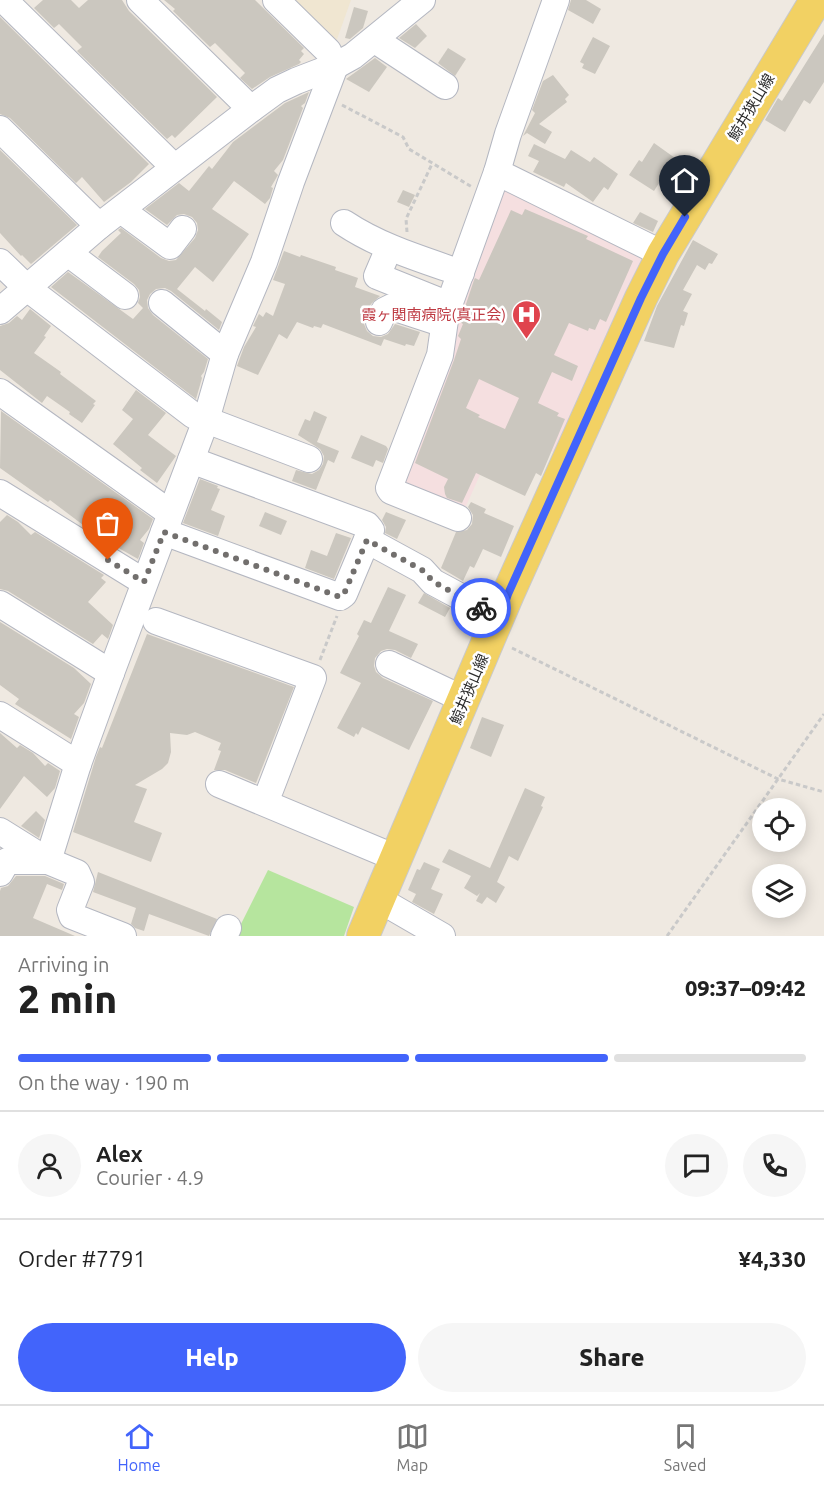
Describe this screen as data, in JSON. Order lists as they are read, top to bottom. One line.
{"streets":{"main road":["鯨井狭山線"]},"places":{"hospital":["霞ヶ関南病院(真正会)"]},"page":{"heading":["2 min","Arriving in","09:37–09:42"],"panel":["Alex","Courier · 4.9","Order #7791","¥4,330"],"bar":"On the way · 190 m","buttons":["Help","Share"],"tabs":["Home","Map","Saved"]}}
